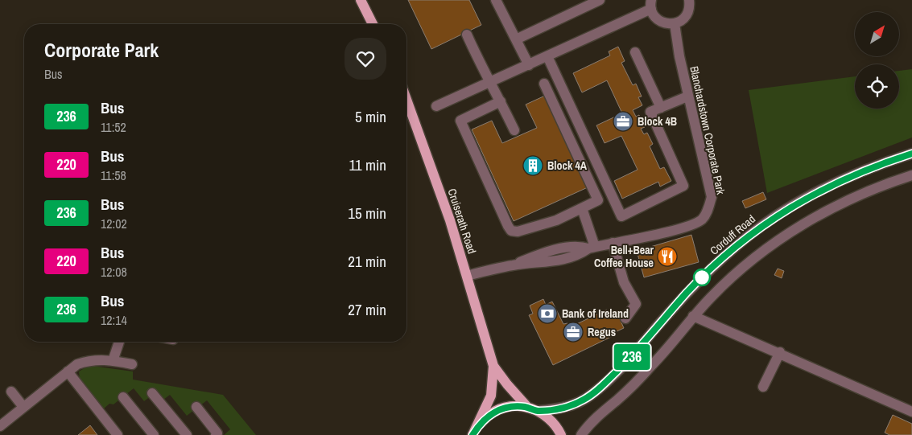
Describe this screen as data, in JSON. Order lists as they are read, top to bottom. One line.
{"streets":{"main road":["Cruiserath Road"],"street":["Blanchardstown Corporate Park","Corduff Road"]},"crossings":[["Blanchardstown Corporate Park","Cruiserath Road"]],"places":{"office":["Block 4B","Regus"],"building":["Block 4A"],"restaurant":["Bell+Bear Coffee House"],"bank":["Bank of Ireland"]},"lines":["bus line 236"],"north":"top right","page":{"on_map":"236","heading":["Corporate Park","Bus"],"list":[{"mark":"236","name":"Bus","note":"11:52","value":"5 min"},{"mark":"220","name":"Bus","note":"11:58","value":"11 min"},{"mark":"236","name":"Bus","note":"12:02","value":"15 min"},{"mark":"220","name":"Bus","note":"12:08","value":"21 min"},{"mark":"236","name":"Bus","note":"12:14","value":"27 min"}]}}
